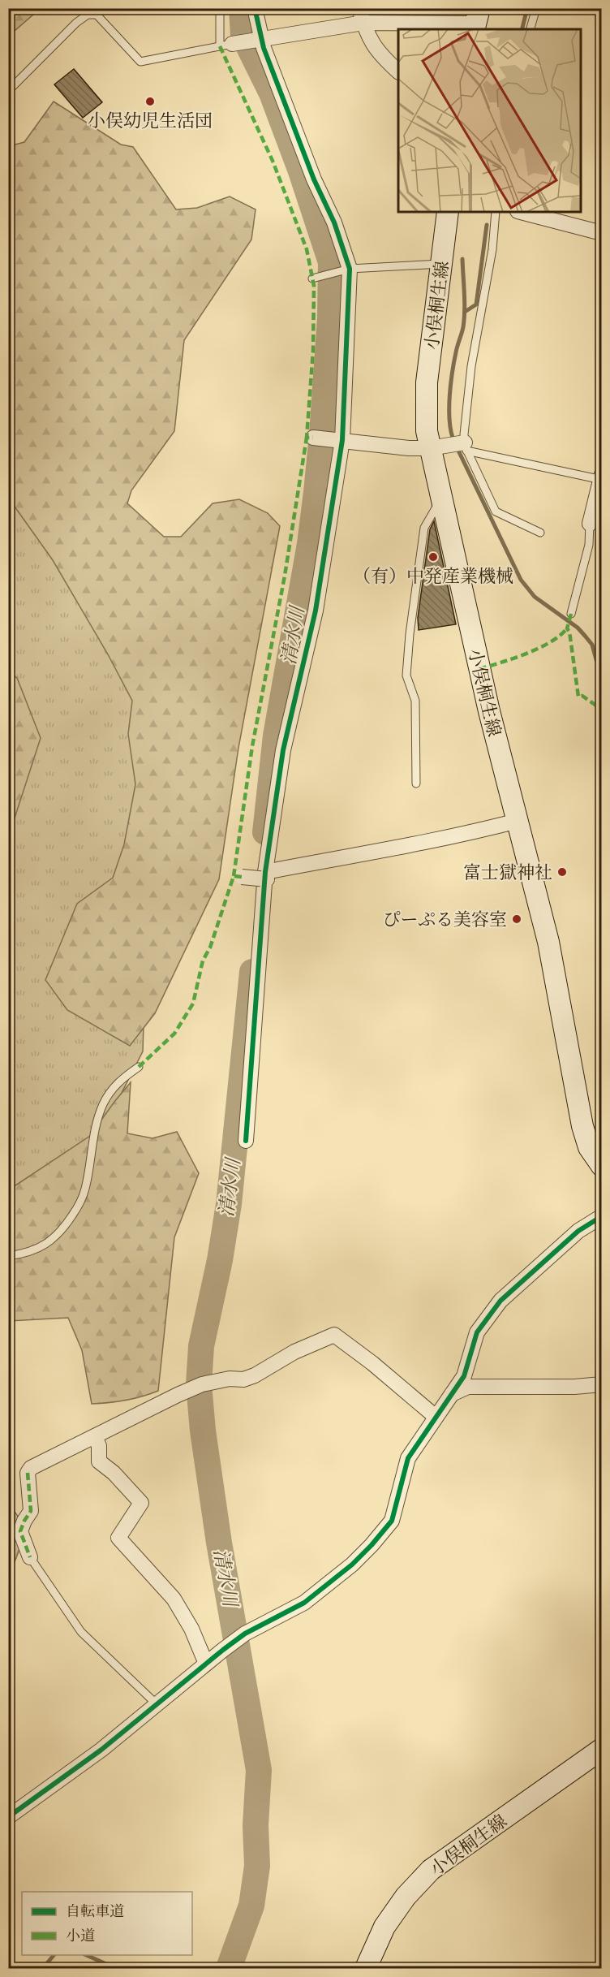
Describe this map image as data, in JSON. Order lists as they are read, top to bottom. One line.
{"streets":{"main road":["小俣桐生線"]},"water":["清水川"],"places":["小俣幼児生活団","（有）中発産業機械","富士獄神社","ぴーぷる美容室"],"legend":["自転車道","小道"]}
